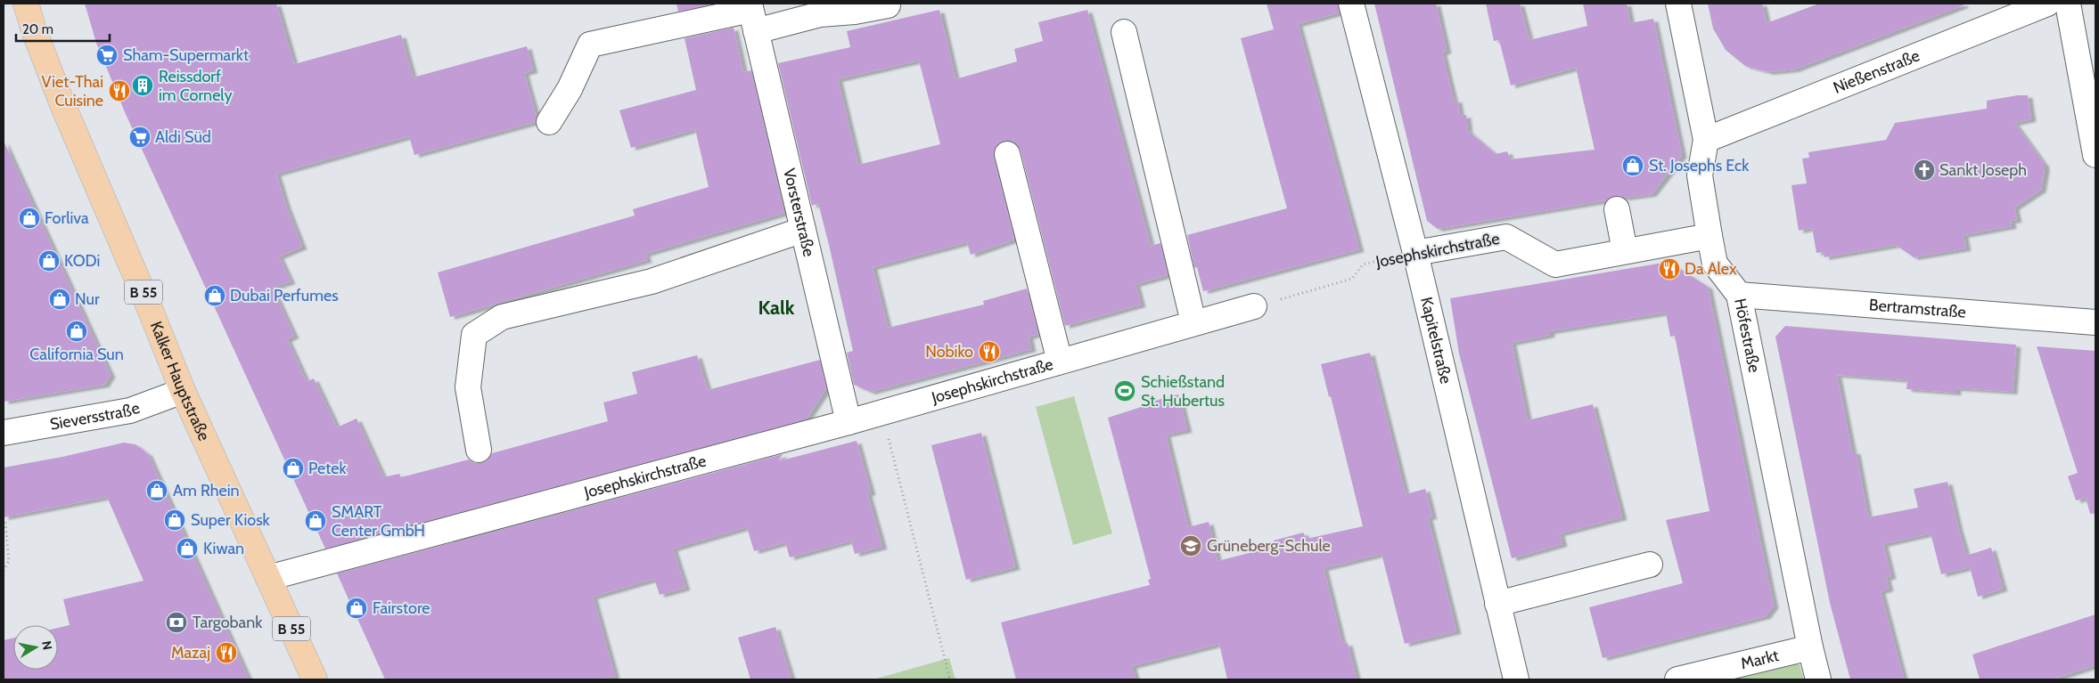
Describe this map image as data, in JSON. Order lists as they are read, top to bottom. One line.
{"streets":{"main road":["B 55","Kalker Hauptstraße"],"street":["Nießenstraße","Vorsterstraße","Josephskirchstraße","Bertramstraße","Höfestraße","Kapitelstraße","Sieversstraße","Markt"]},"crossings":[["Nießenstraße","Höfestraße"],["Vorsterstraße","Josephskirchstraße"],["Josephskirchstraße","Höfestraße"],["Josephskirchstraße","Kapitelstraße"],["Josephskirchstraße","Kalker Hauptstraße"],["Bertramstraße","Höfestraße"],["Höfestraße","Markt"],["Kalker Hauptstraße","Sieversstraße"]],"districts":["Kalk"],"places":{"supermarket":["Sham-Supermarkt","Aldi Süd"],"building":["Reissdorf im Cornely"],"restaurant":["Viet-Thai Cuisine","Da Alex","Nobiko","Mazaj"],"shop":["St. Josephs Eck","Forliva","KODi","Dubai Perfumes","Nur","California Sun","Petek","Am Rhein","Super Kiosk","SMART Center GmbH","Kiwan","Fairstore"],"church":["Sankt Joseph"],"sports":["Schießstand St. Hubertus"],"school or university":["Grüneberg-Schule"],"bank":["Targobank"]},"scale_bar":"20 m","north":"right"}
